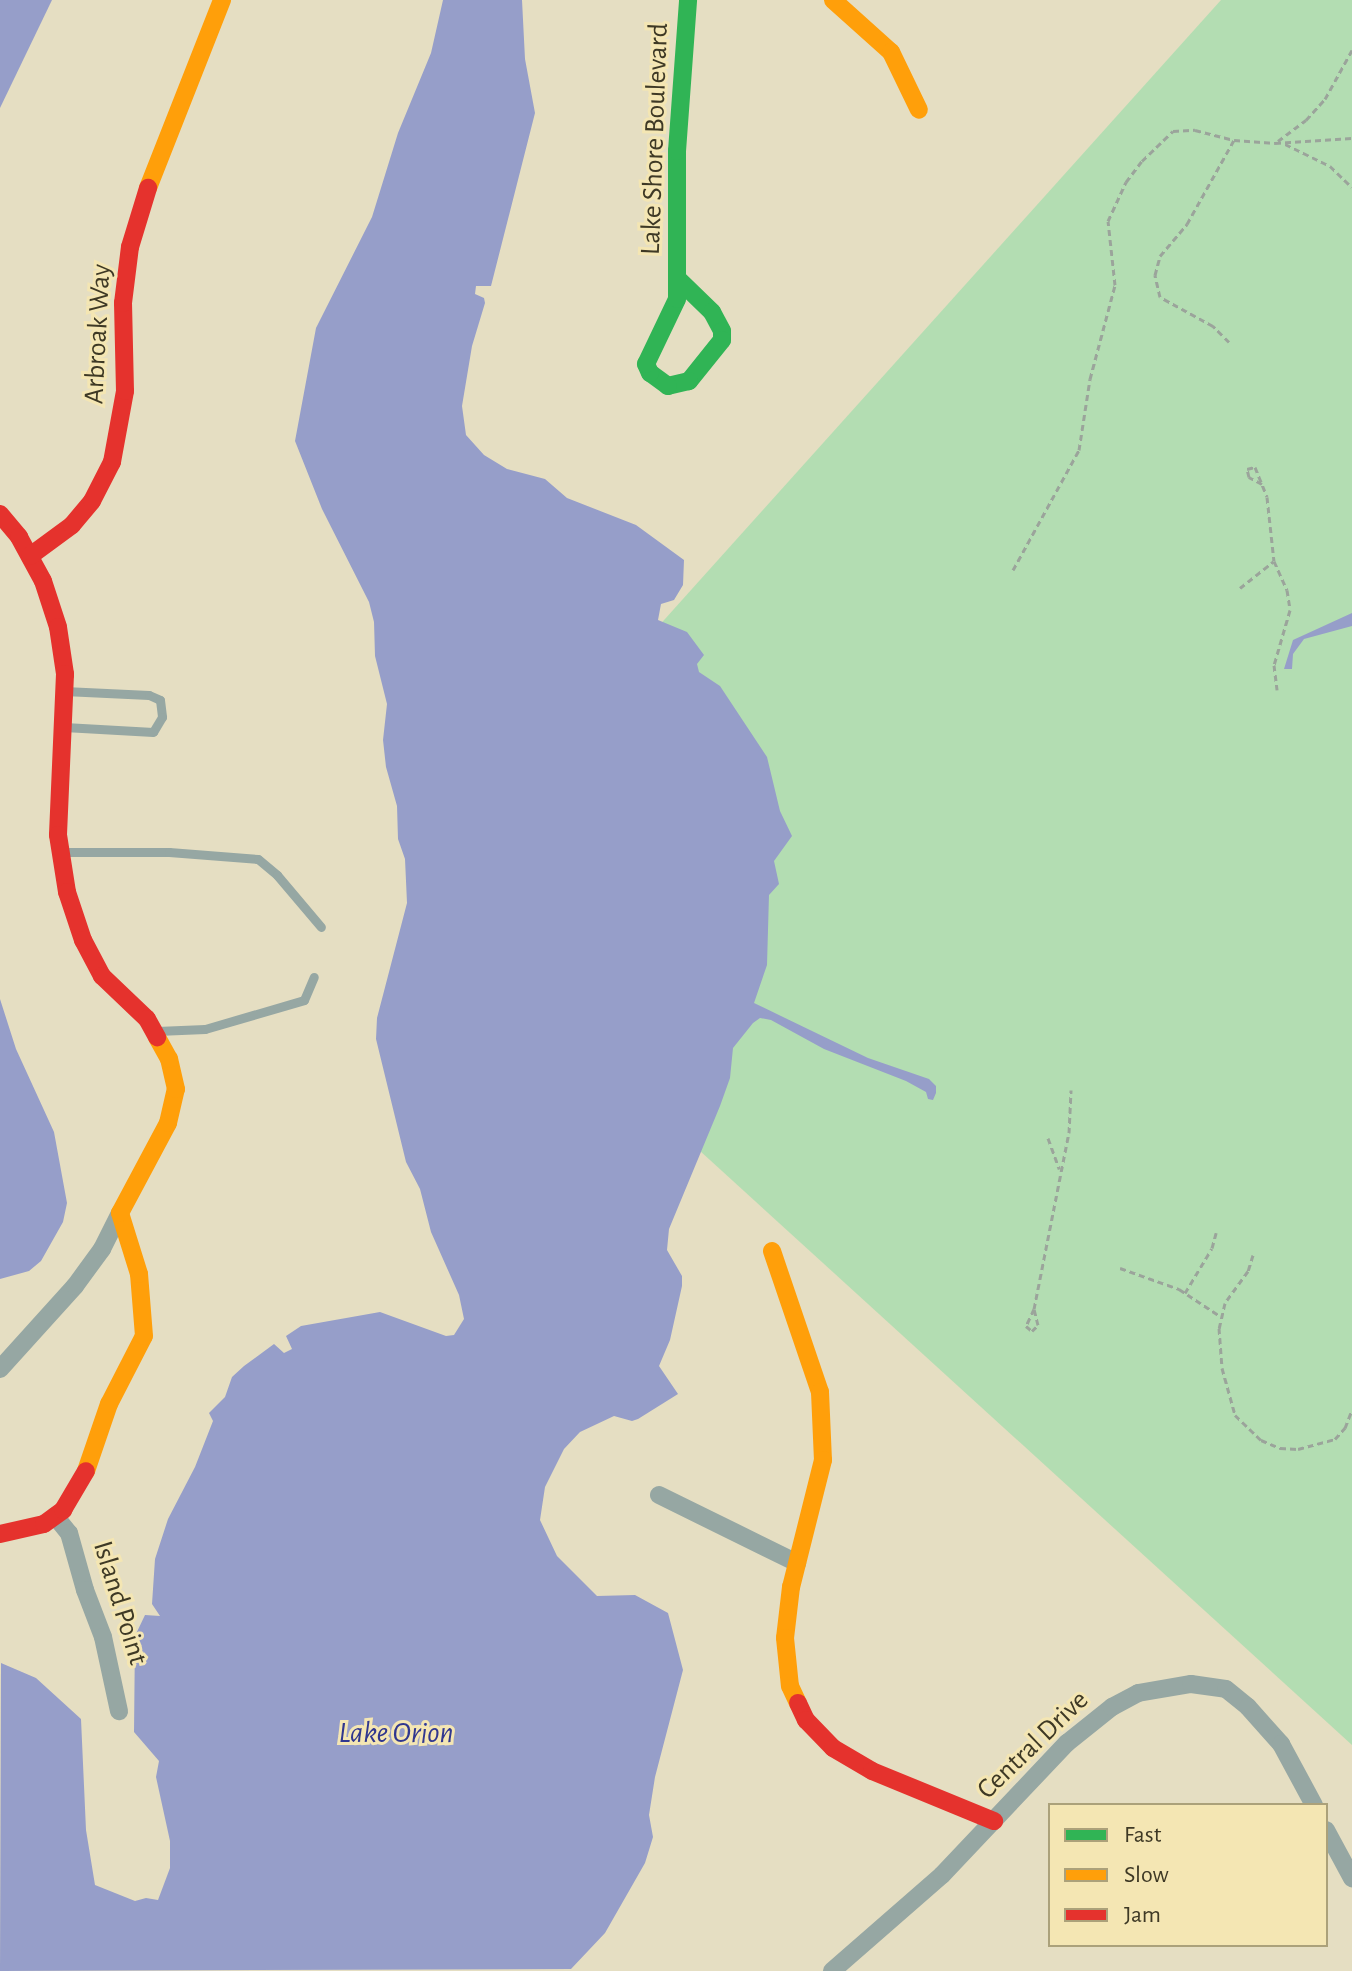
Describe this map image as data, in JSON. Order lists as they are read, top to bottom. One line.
{"streets":{"street":["Lake Shore Boulevard","Arbroak Way","Island Point","Central Drive"]},"water":["Lake Orion"],"legend":["Fast","Slow","Jam"]}
